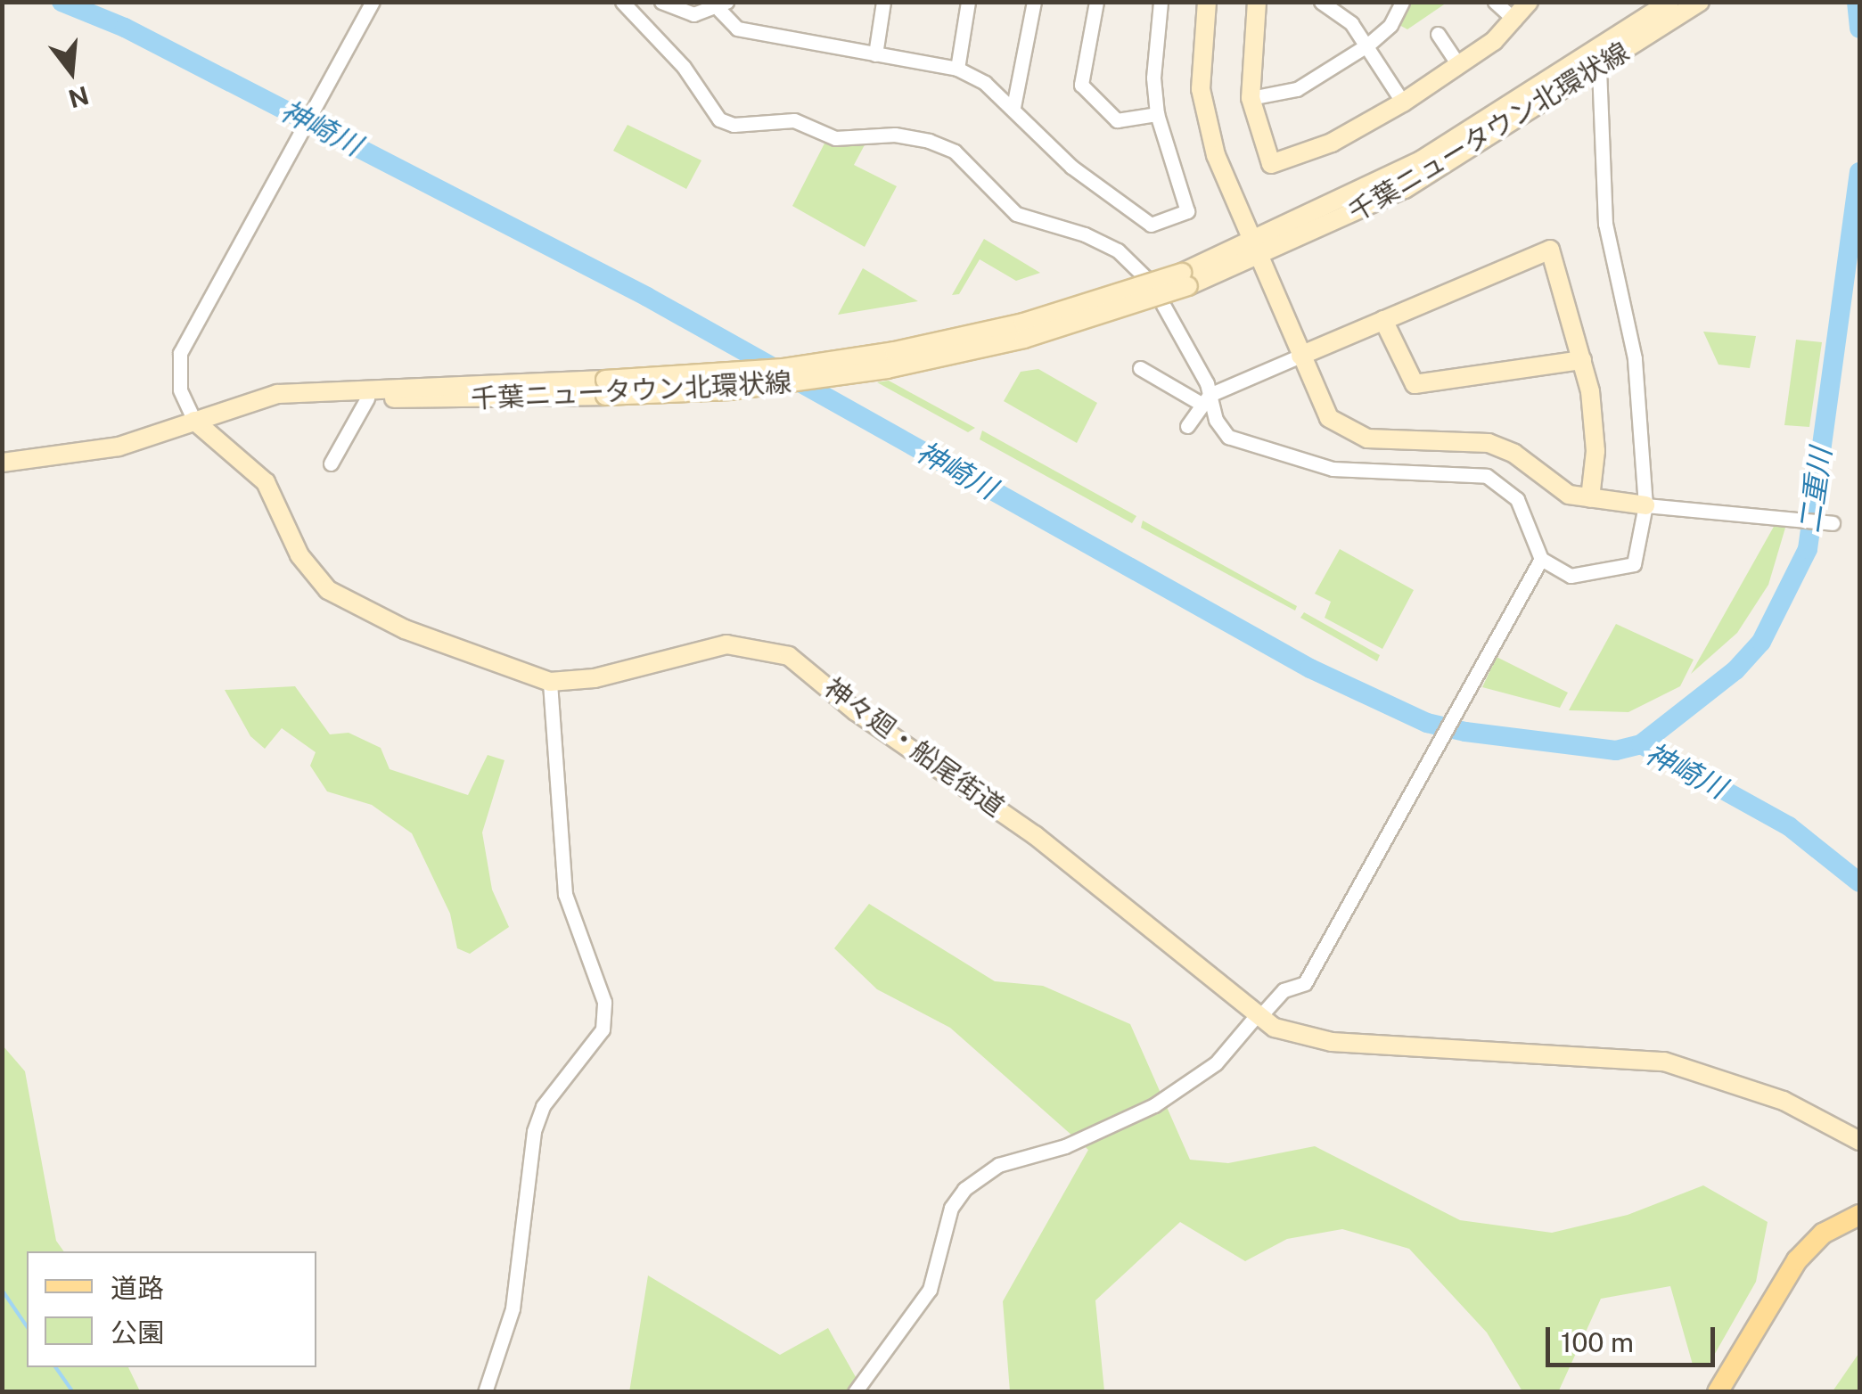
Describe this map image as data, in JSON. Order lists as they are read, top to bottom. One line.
{"streets":{"street":["千葉ニュータウン北環状線","神々廻・船尾街道"]},"crossings":[["千葉ニュータウン北環状線","神々廻・船尾街道"]],"water":["神崎川","二重川"],"legend":["道路","公園"],"scale_bar":"100 m","north":"bottom"}
